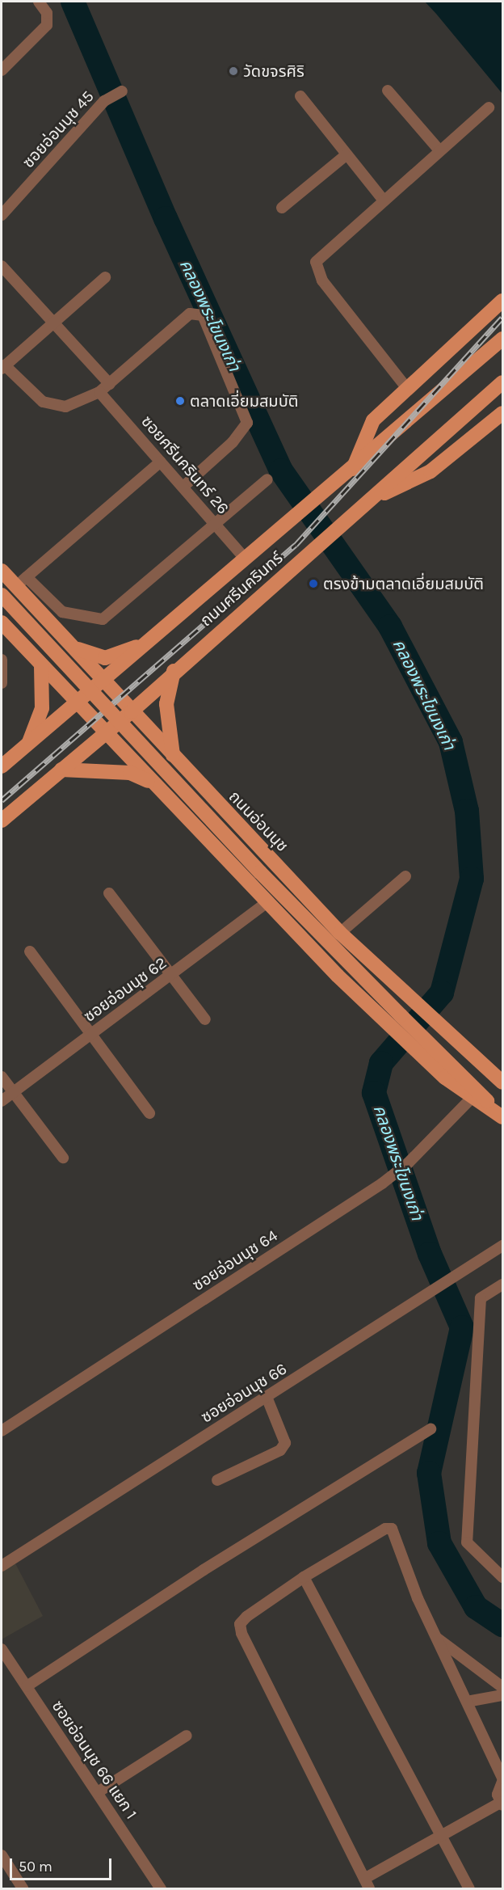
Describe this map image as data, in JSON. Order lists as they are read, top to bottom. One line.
{"streets":{"main road":["ถนนศรีนครินทร์","ถนนอ่อนนุช"],"street":["ซอยอ่อนนุช 45","ซอยศรีนครินทร์ 26","ซอยอ่อนนุช 62","ซอยอ่อนนุช 64","ซอยอ่อนนุช 66","ซอยอ่อนนุช 66 แยก 1"]},"crossings":[["ซอยศรีนครินทร์ 26","ถนนศรีนครินทร์"],["ถนนศรีนครินทร์","ถนนอ่อนนุช"],["ถนนอ่อนนุช","ซอยอ่อนนุช 62"],["ถนนอ่อนนุช","ซอยอ่อนนุช 64"]],"water":["คลองพระโขนงเก่า"],"places":["วัดขจรศิริ","ตลาดเอี่ยมสมบัติ","ตรงข้ามตลาดเอี่ยมสมบัติ"],"scale_bar":"50 m"}
